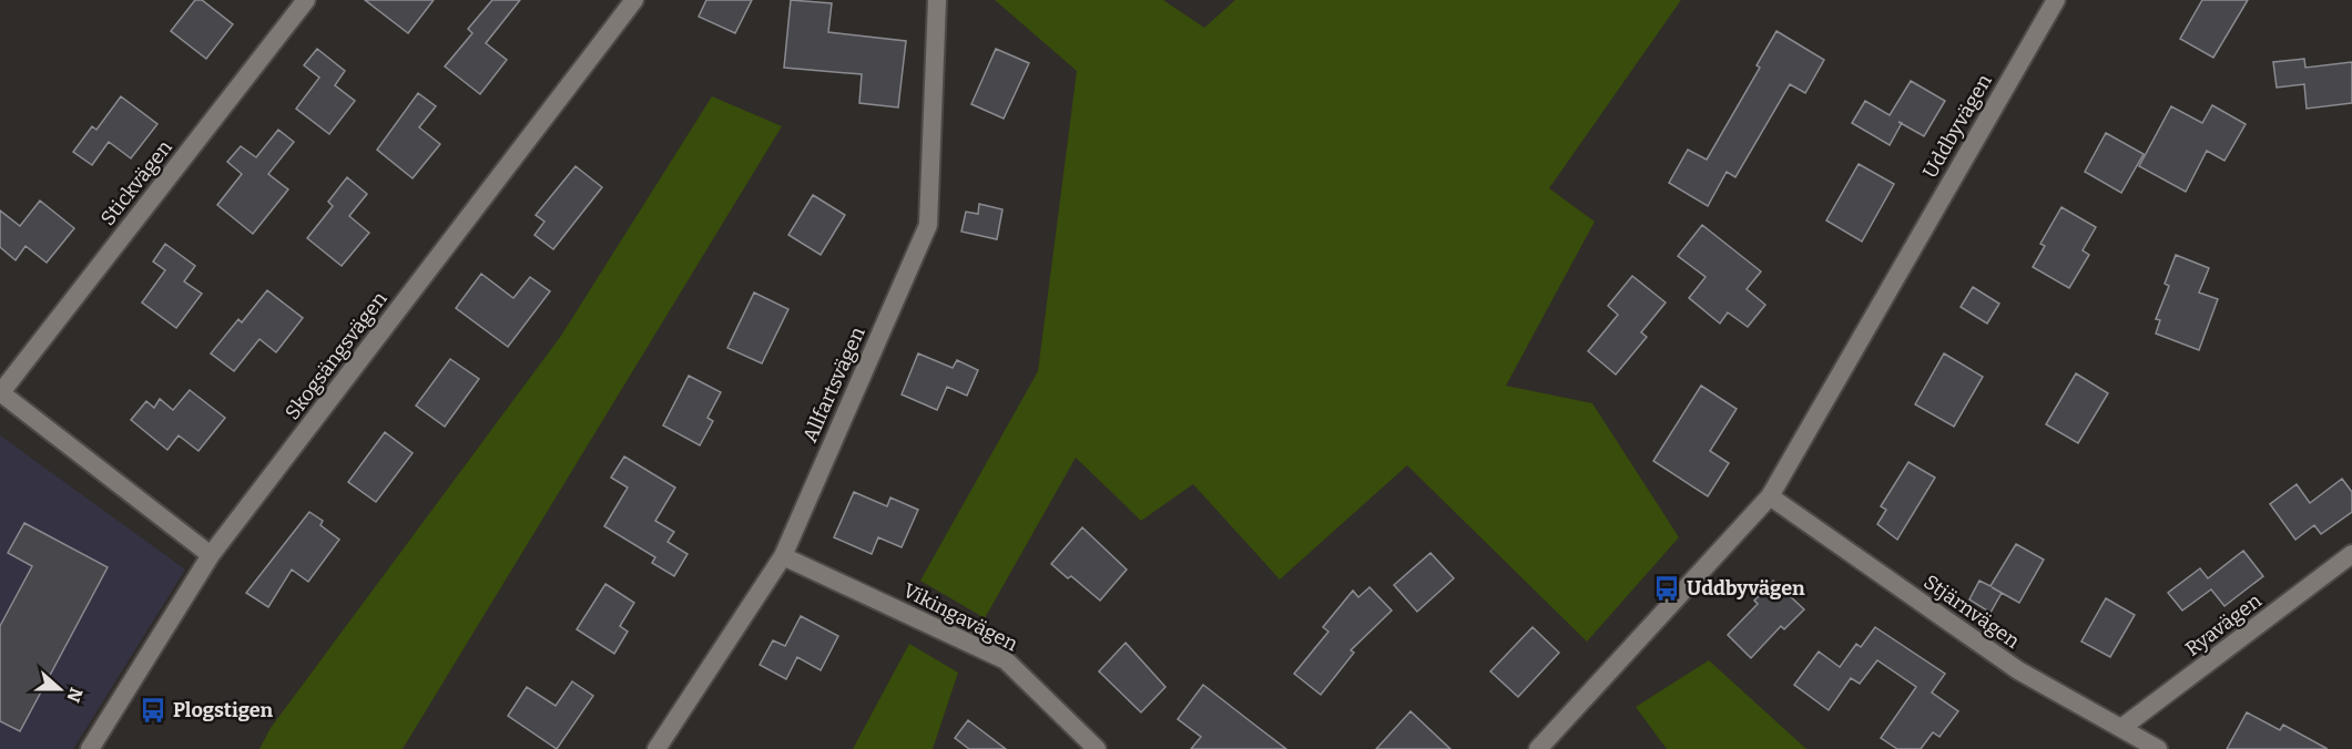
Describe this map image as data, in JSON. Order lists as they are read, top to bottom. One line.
{"streets":{"street":["Uddbyvägen","Stickvägen","Skogsängsvägen","Allfartsvägen","Stjärnvägen","Vikingavägen","Ryavägen"]},"crossings":[["Uddbyvägen","Stjärnvägen"],["Allfartsvägen","Vikingavägen"],["Stjärnvägen","Ryavägen"]],"places":{"bus stop":["Uddbyvägen","Plogstigen"]},"north":"right"}
